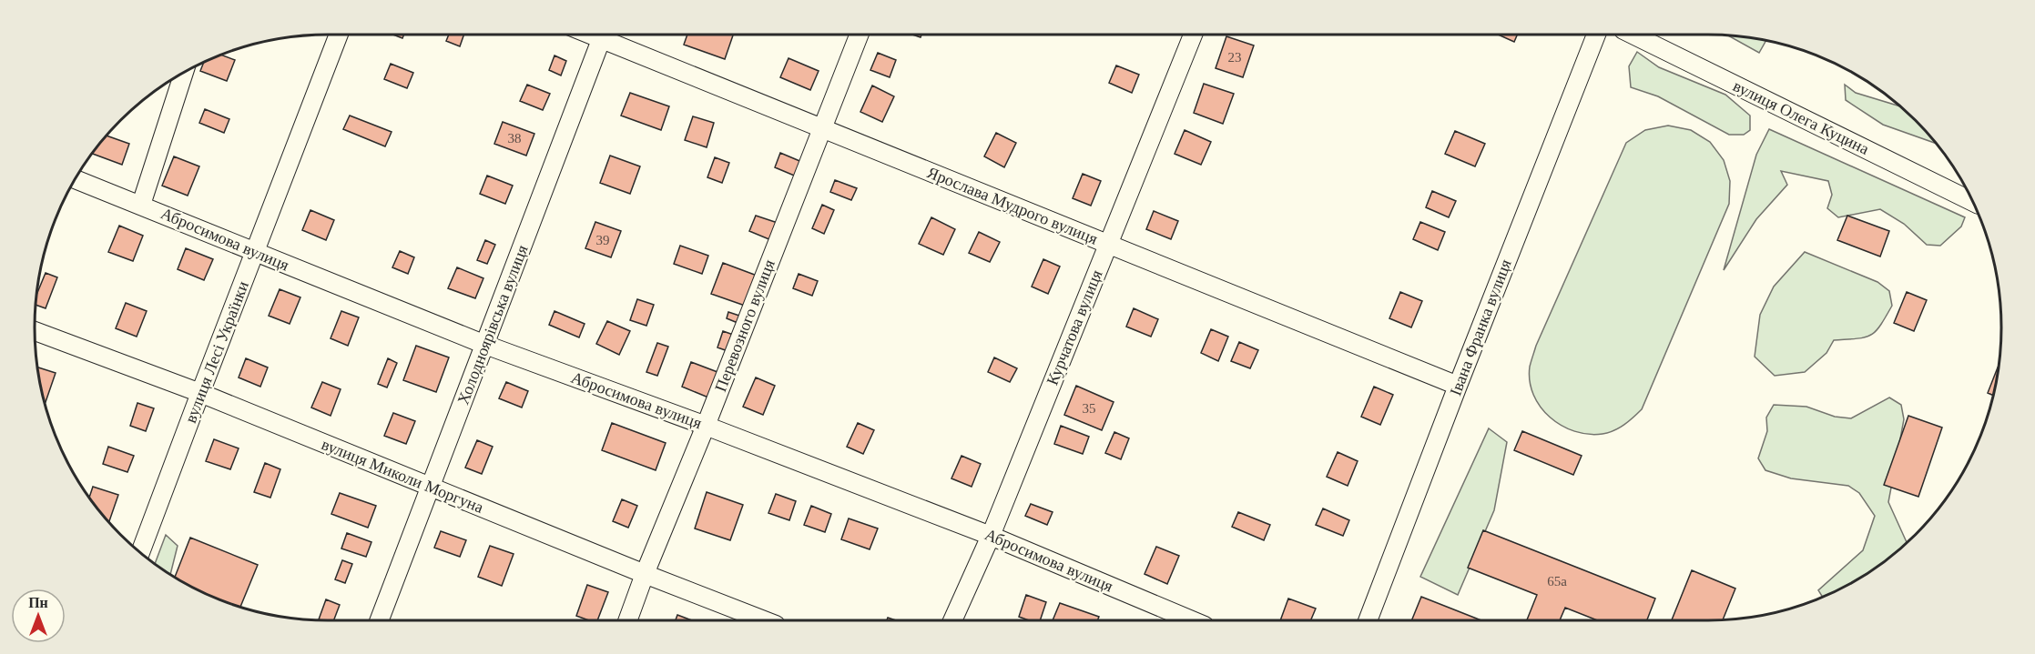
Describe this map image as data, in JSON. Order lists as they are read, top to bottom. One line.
{"streets":{"street":["вулиця Олега Куцина","Ярослава Мудрого вулиця","Абросимова вулиця","Холодноярівська вулиця","Перевозного вулиця","Курчатова вулиця","Івана Франка вулиця","вулиця Лесі Українки","вулиця Миколи Моргуна"]},"crossings":[["Ярослава Мудрого вулиця","Перевозного вулиця"],["Ярослава Мудрого вулиця","Курчатова вулиця"],["Ярослава Мудрого вулиця","Івана Франка вулиця"],["Абросимова вулиця","Холодноярівська вулиця"],["Абросимова вулиця","Перевозного вулиця"],["Абросимова вулиця","Курчатова вулиця"],["Абросимова вулиця","вулиця Лесі Українки"],["Холодноярівська вулиця","вулиця Миколи Моргуна"],["Перевозного вулиця","вулиця Миколи Моргуна"],["вулиця Лесі Українки","вулиця Миколи Моргуна"]],"house_numbers":["23","38","39","35","65а"],"north":"top"}
